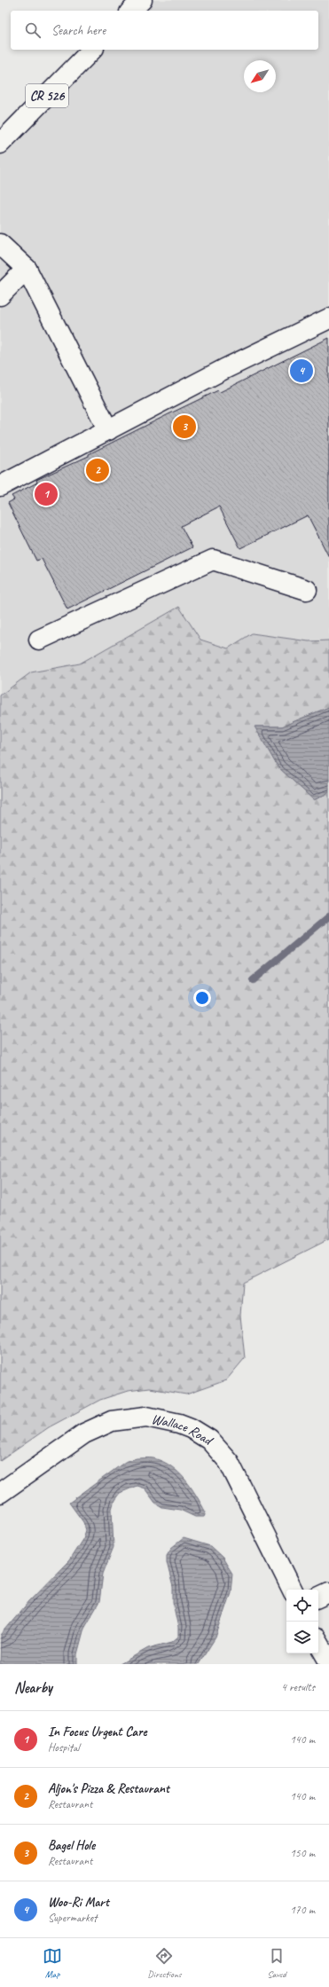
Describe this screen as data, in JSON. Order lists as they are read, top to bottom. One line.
{"streets":{"street":["CR 526","Wallace Road"]},"north":"bottom left","page":{"search":"Search here","pins":["4","3","2","1"],"heading":["Nearby","4 results"],"list":[{"mark":"1","name":"In Focus Urgent Care","note":"Hospital","value":"140 m"},{"mark":"2","name":"Aljon's Pizza & Restaurant","note":"Restaurant","value":"140 m"},{"mark":"3","name":"Bagel Hole","note":"Restaurant","value":"150 m"},{"mark":"4","name":"Woo-Ri Mart","note":"Supermarket","value":"170 m"}],"nav":["Map","Directions","Saved"]}}
